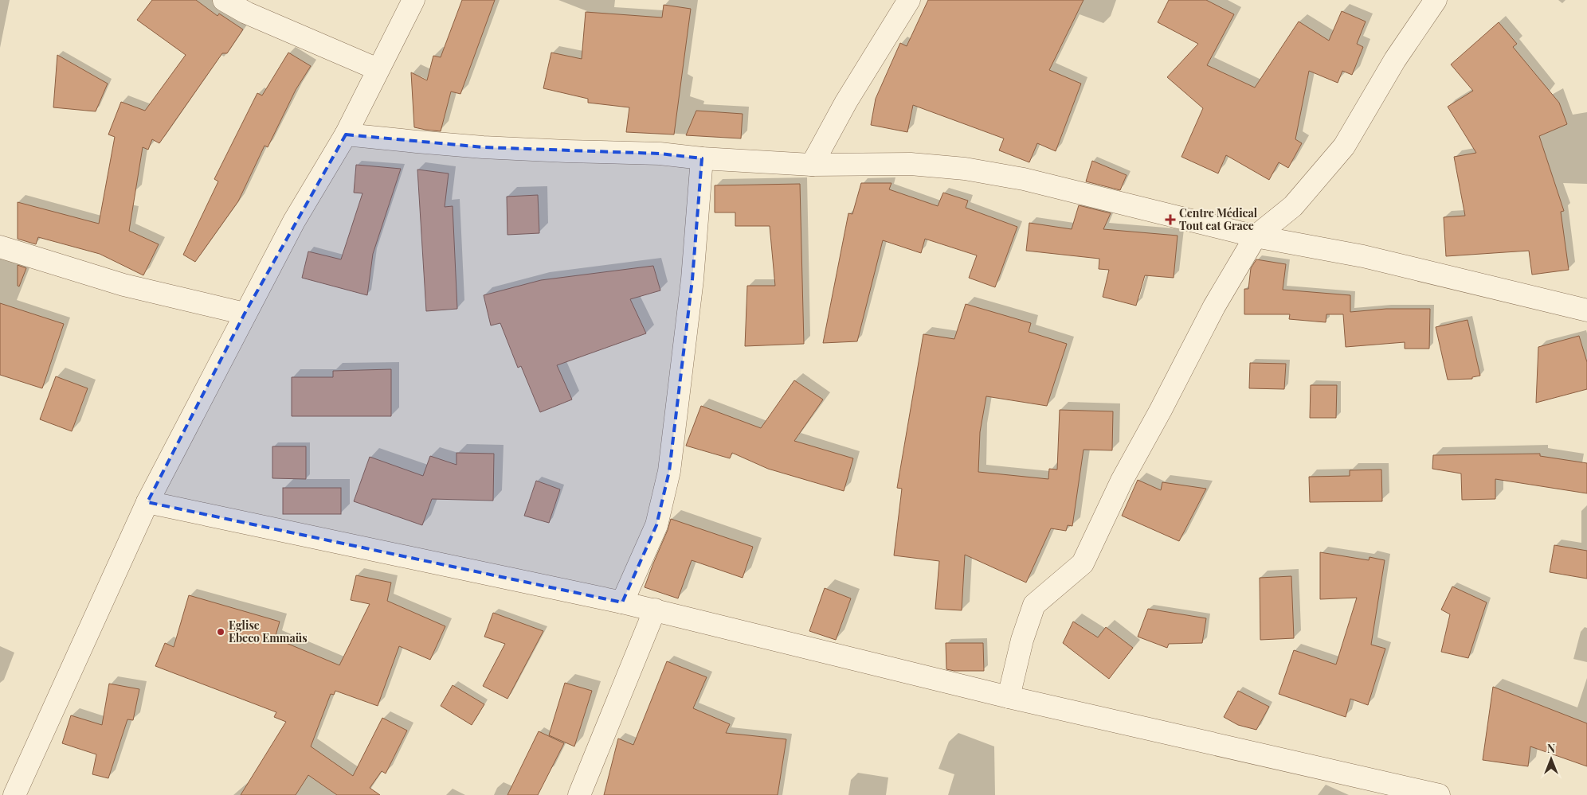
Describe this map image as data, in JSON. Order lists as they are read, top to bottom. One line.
{"places":{"health":["Centre Médical Tout eat Grace"],"other":["Eglise Ebeco Emmaüs"]},"north":"top"}
